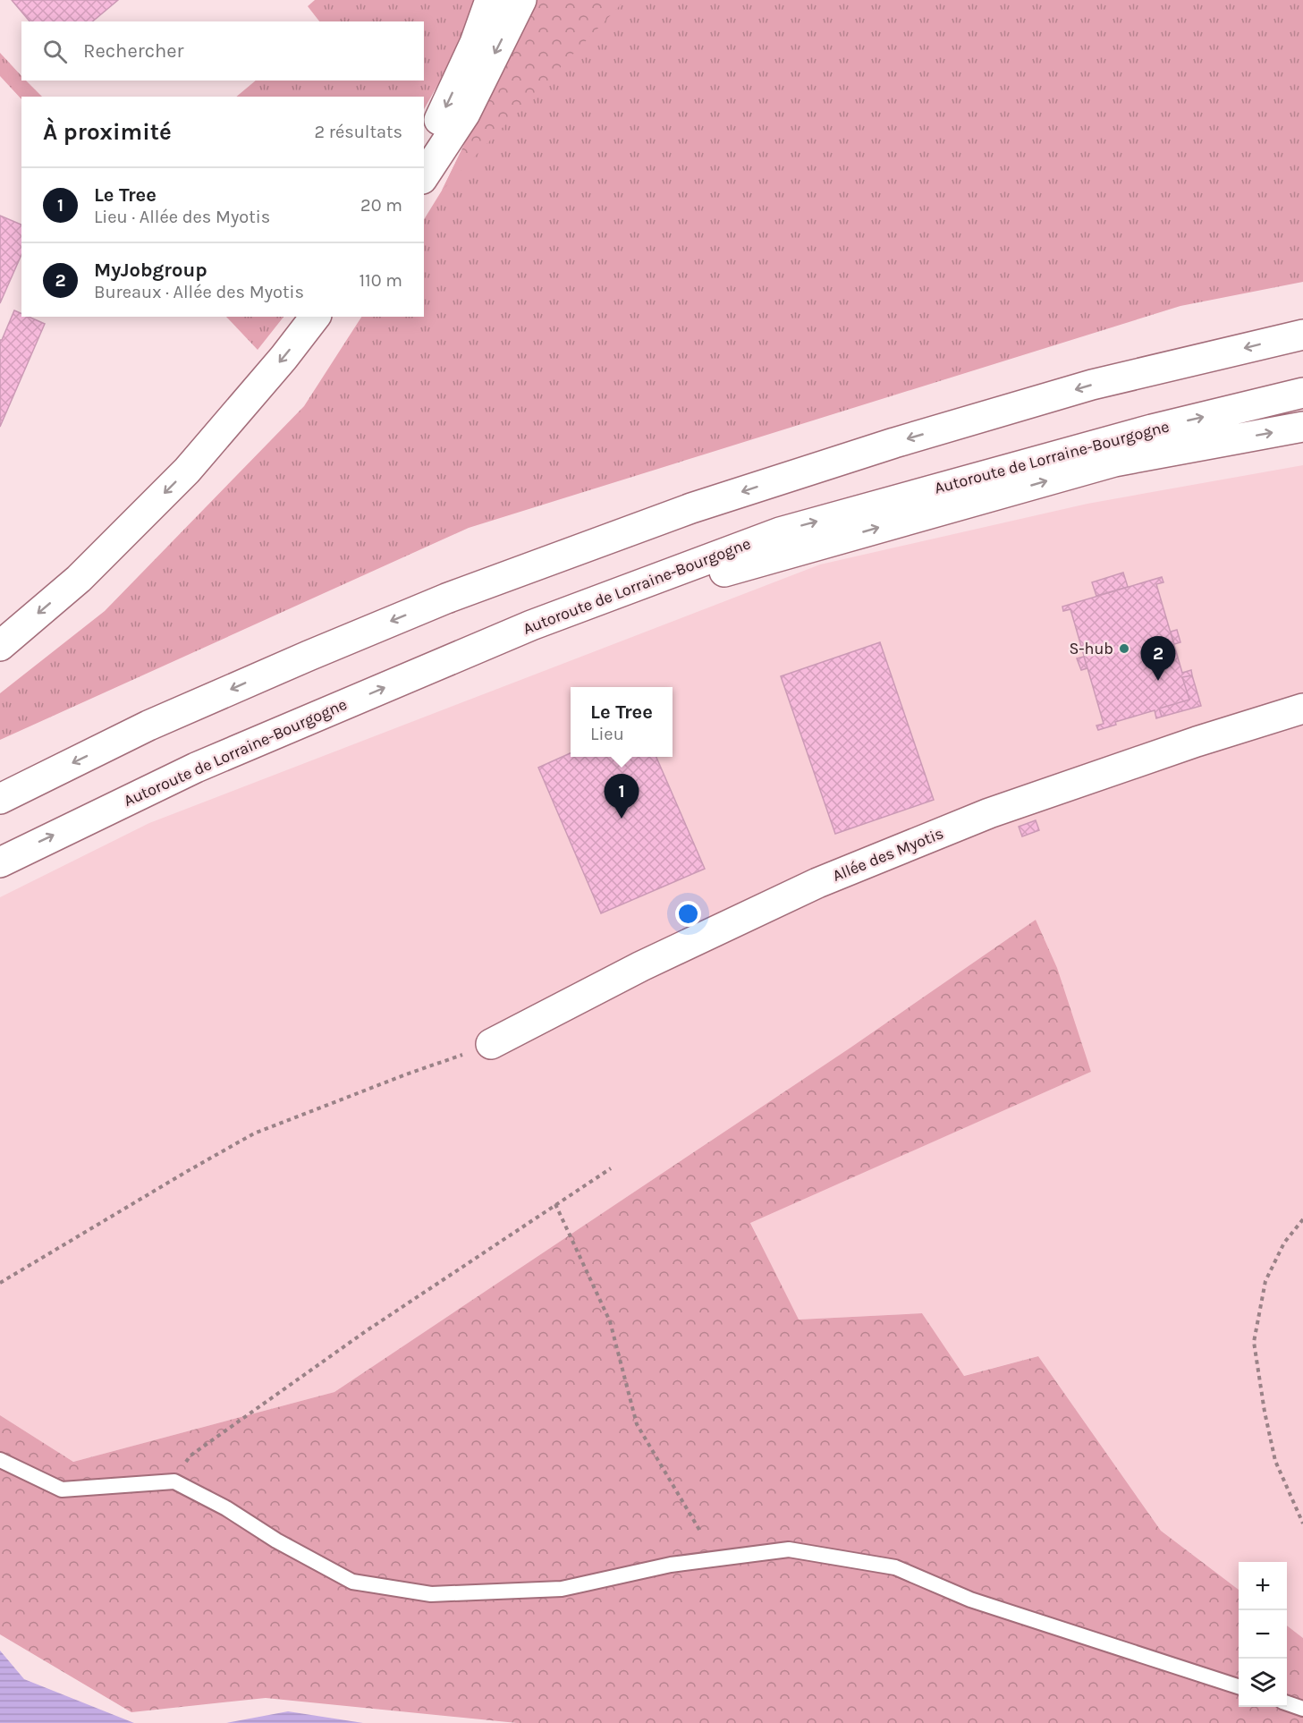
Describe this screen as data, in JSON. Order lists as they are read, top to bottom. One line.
{"streets":{"main road":["Autoroute de Lorraine-Bourgogne","Allée des Myotis"]},"places":["S-hub"],"page":{"search":"Rechercher","heading":["À proximité","2 résultats"],"list":[{"mark":"1","name":"Le Tree","note":"Lieu · Allée des Myotis","value":"20 m"},{"mark":"2","name":"MyJobgroup","note":"Bureaux · Allée des Myotis","value":"110 m"}],"pins":["2","1"],"popup":["Le Tree","Lieu"],"map_buttons":["+","−"]}}
